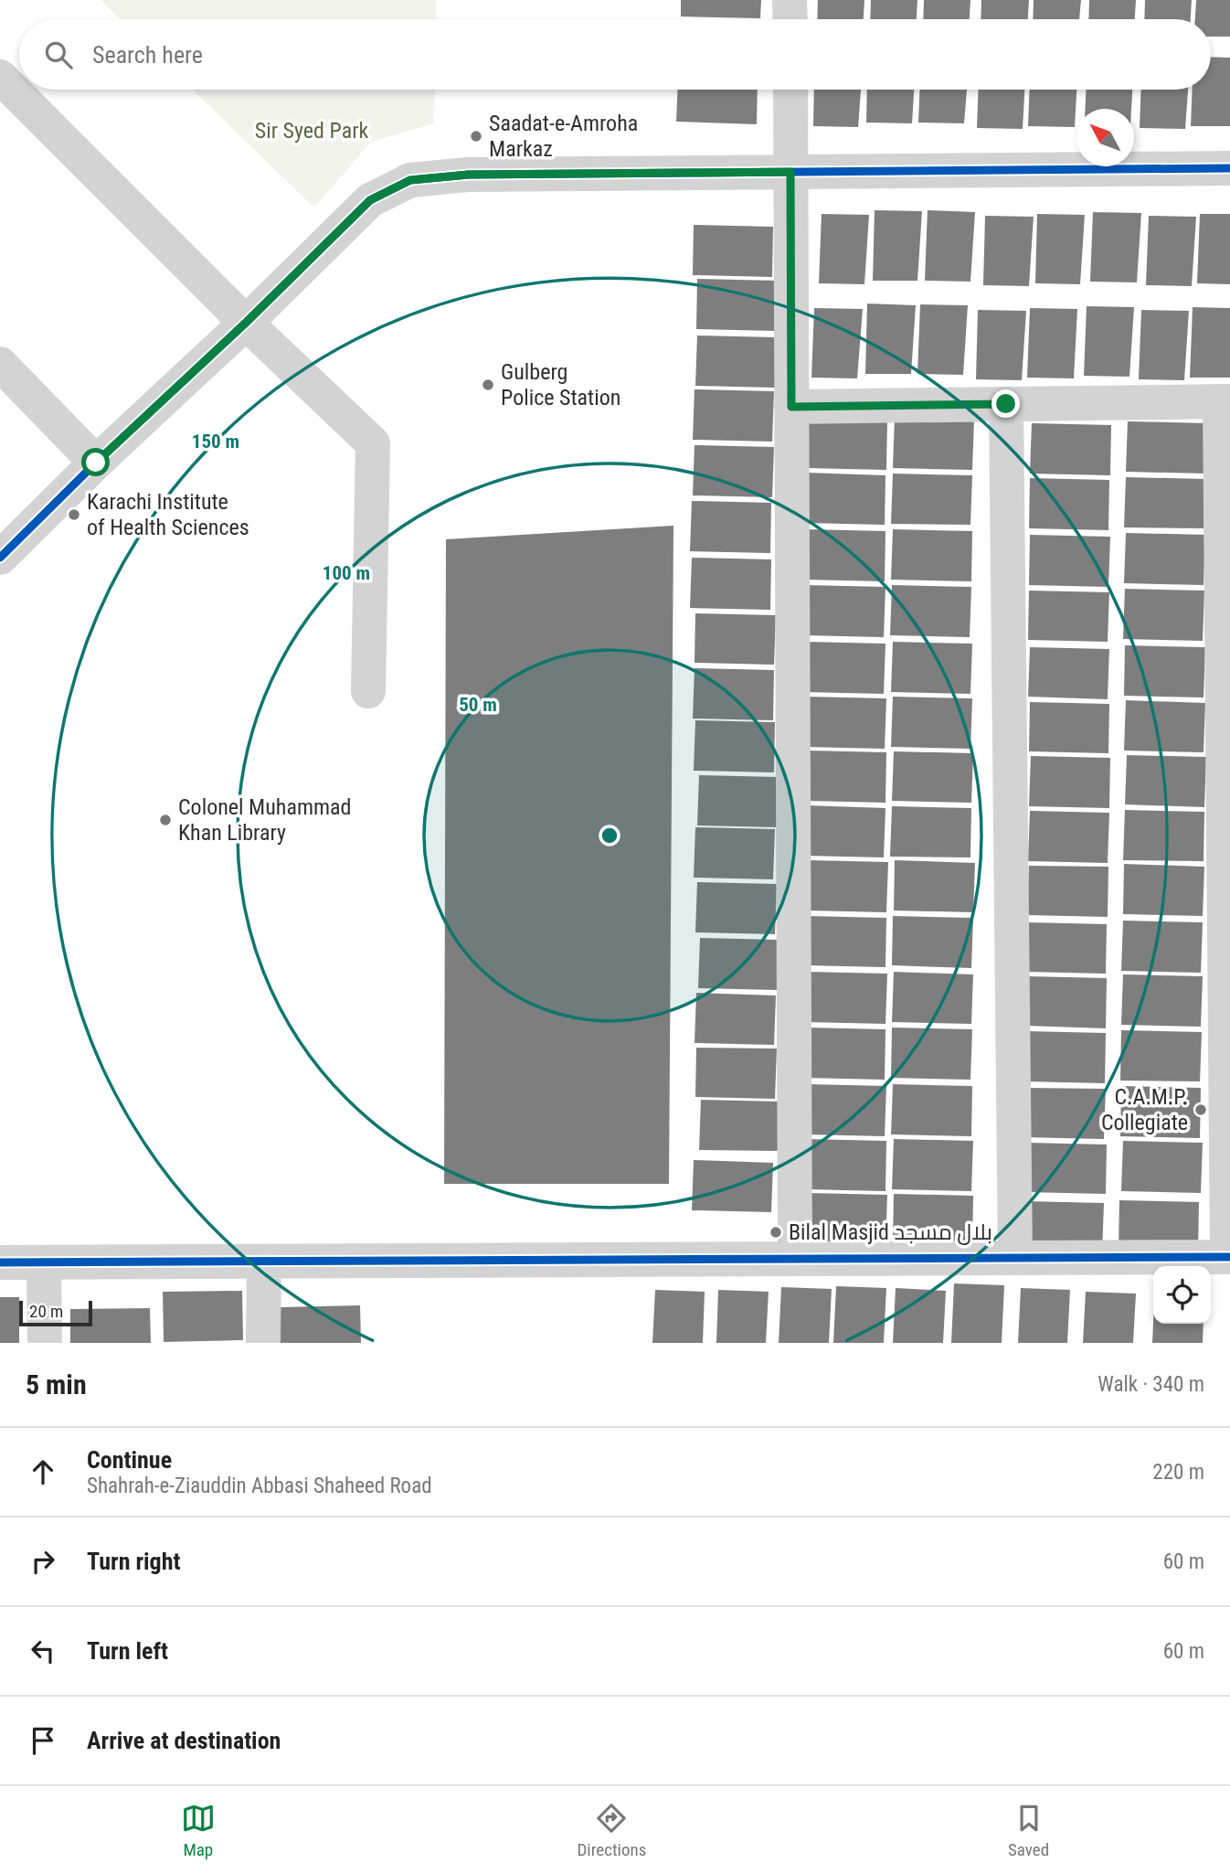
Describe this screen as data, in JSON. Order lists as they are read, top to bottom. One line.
{"parks":["Sir Syed Park"],"places":["Saadat-e-Amroha Markaz","Gulberg Police Station","Karachi Institute of Health Sciences","Colonel Muhammad Khan Library","C.A.M.P. Collegiate","Bilal Masjid بلال مسجد"],"scale_bar":"20 m","north":"top left","page":{"search":"Search here","scale":"20 m","heading":["5 min","Walk · 340 m"],"list":[["Continue","Shahrah-e-Ziauddin Abbasi Shaheed Road","220 m"],["Turn right","60 m"],["Turn left","60 m"],"Arrive at destination"],"nav":["Map","Directions","Saved"]},"rings":["150 m","100 m","50 m"]}
